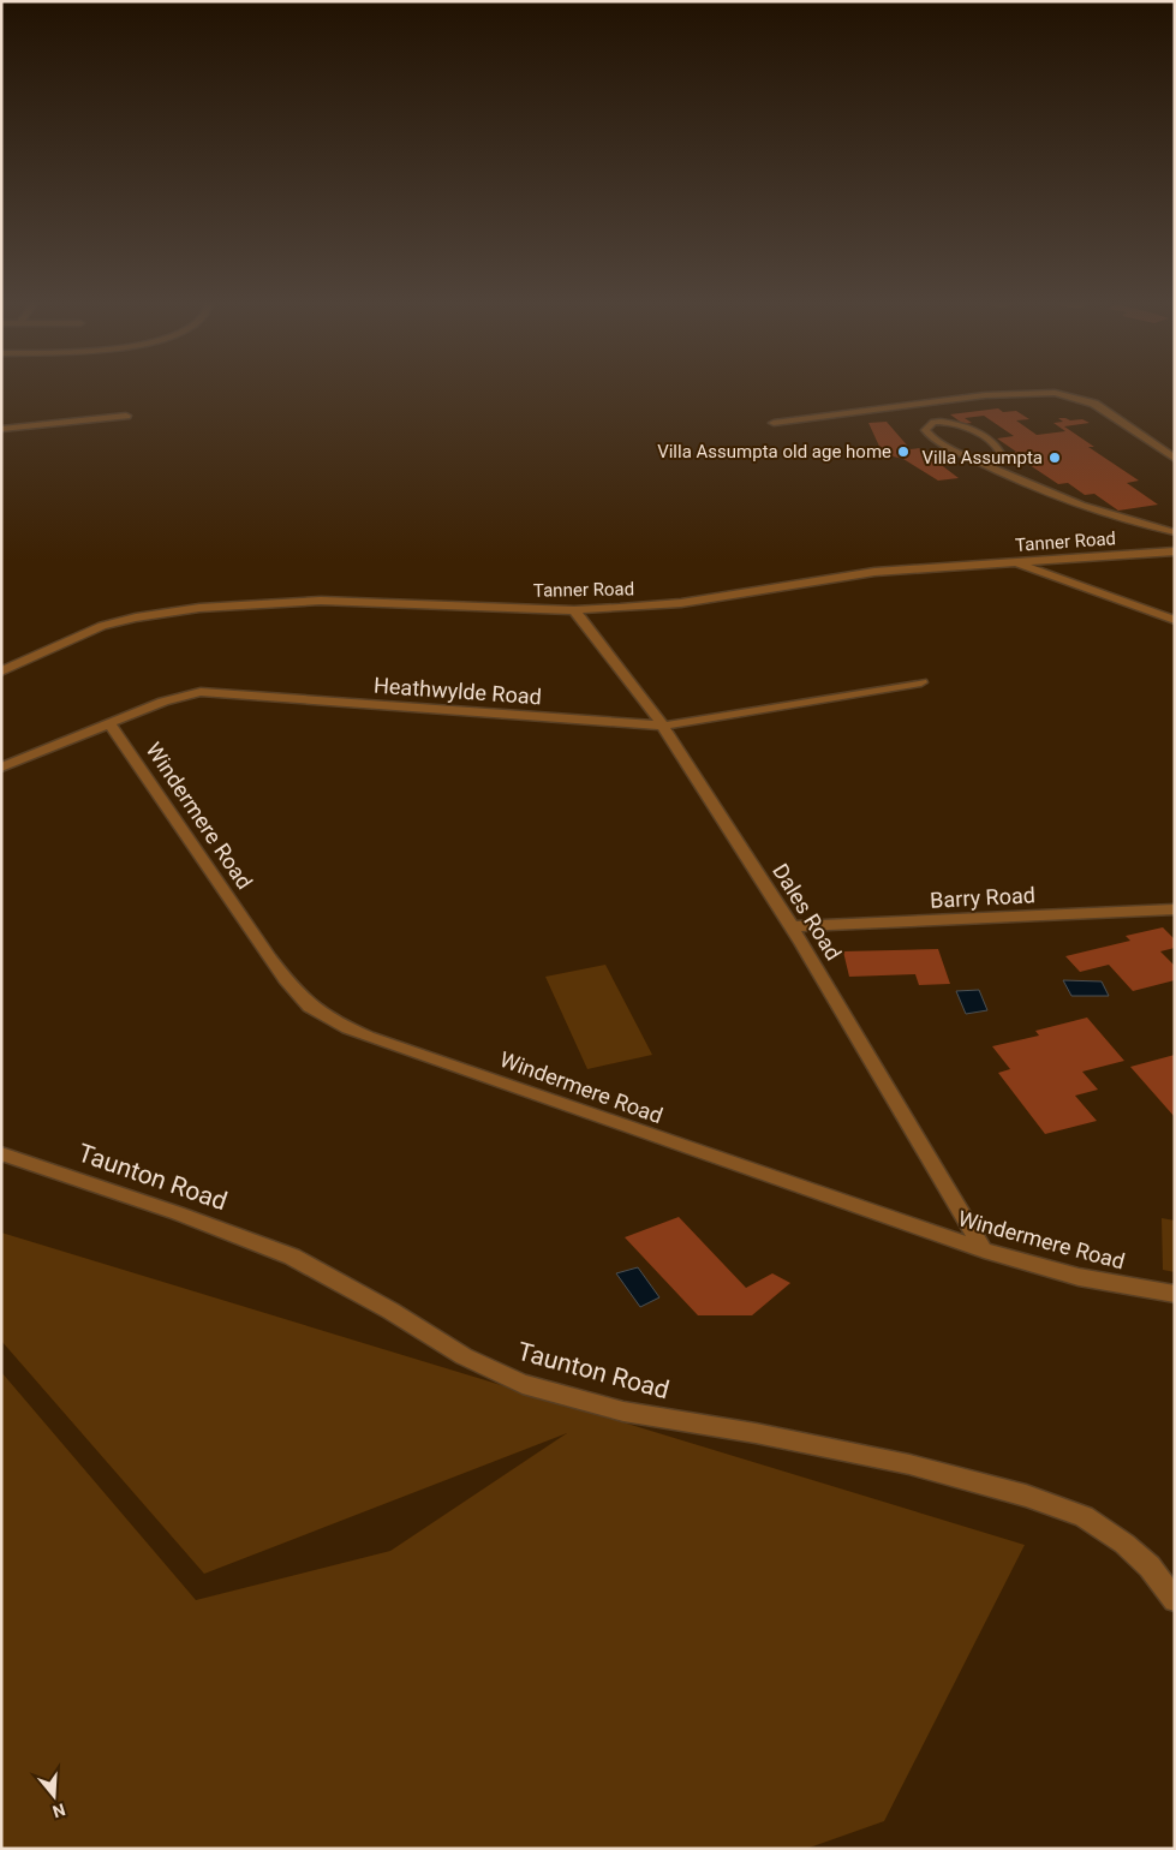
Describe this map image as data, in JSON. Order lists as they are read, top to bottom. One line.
{"streets":{"street":["Tanner Road","Heathwylde Road","Windermere Road","Barry Road","Dales Road","Taunton Road"]},"crossings":[["Tanner Road","Dales Road"],["Heathwylde Road","Windermere Road"],["Heathwylde Road","Dales Road"],["Windermere Road","Dales Road"],["Barry Road","Dales Road"]],"places":["Villa Assumpta old age home","Villa Assumpta"],"north":"bottom"}
